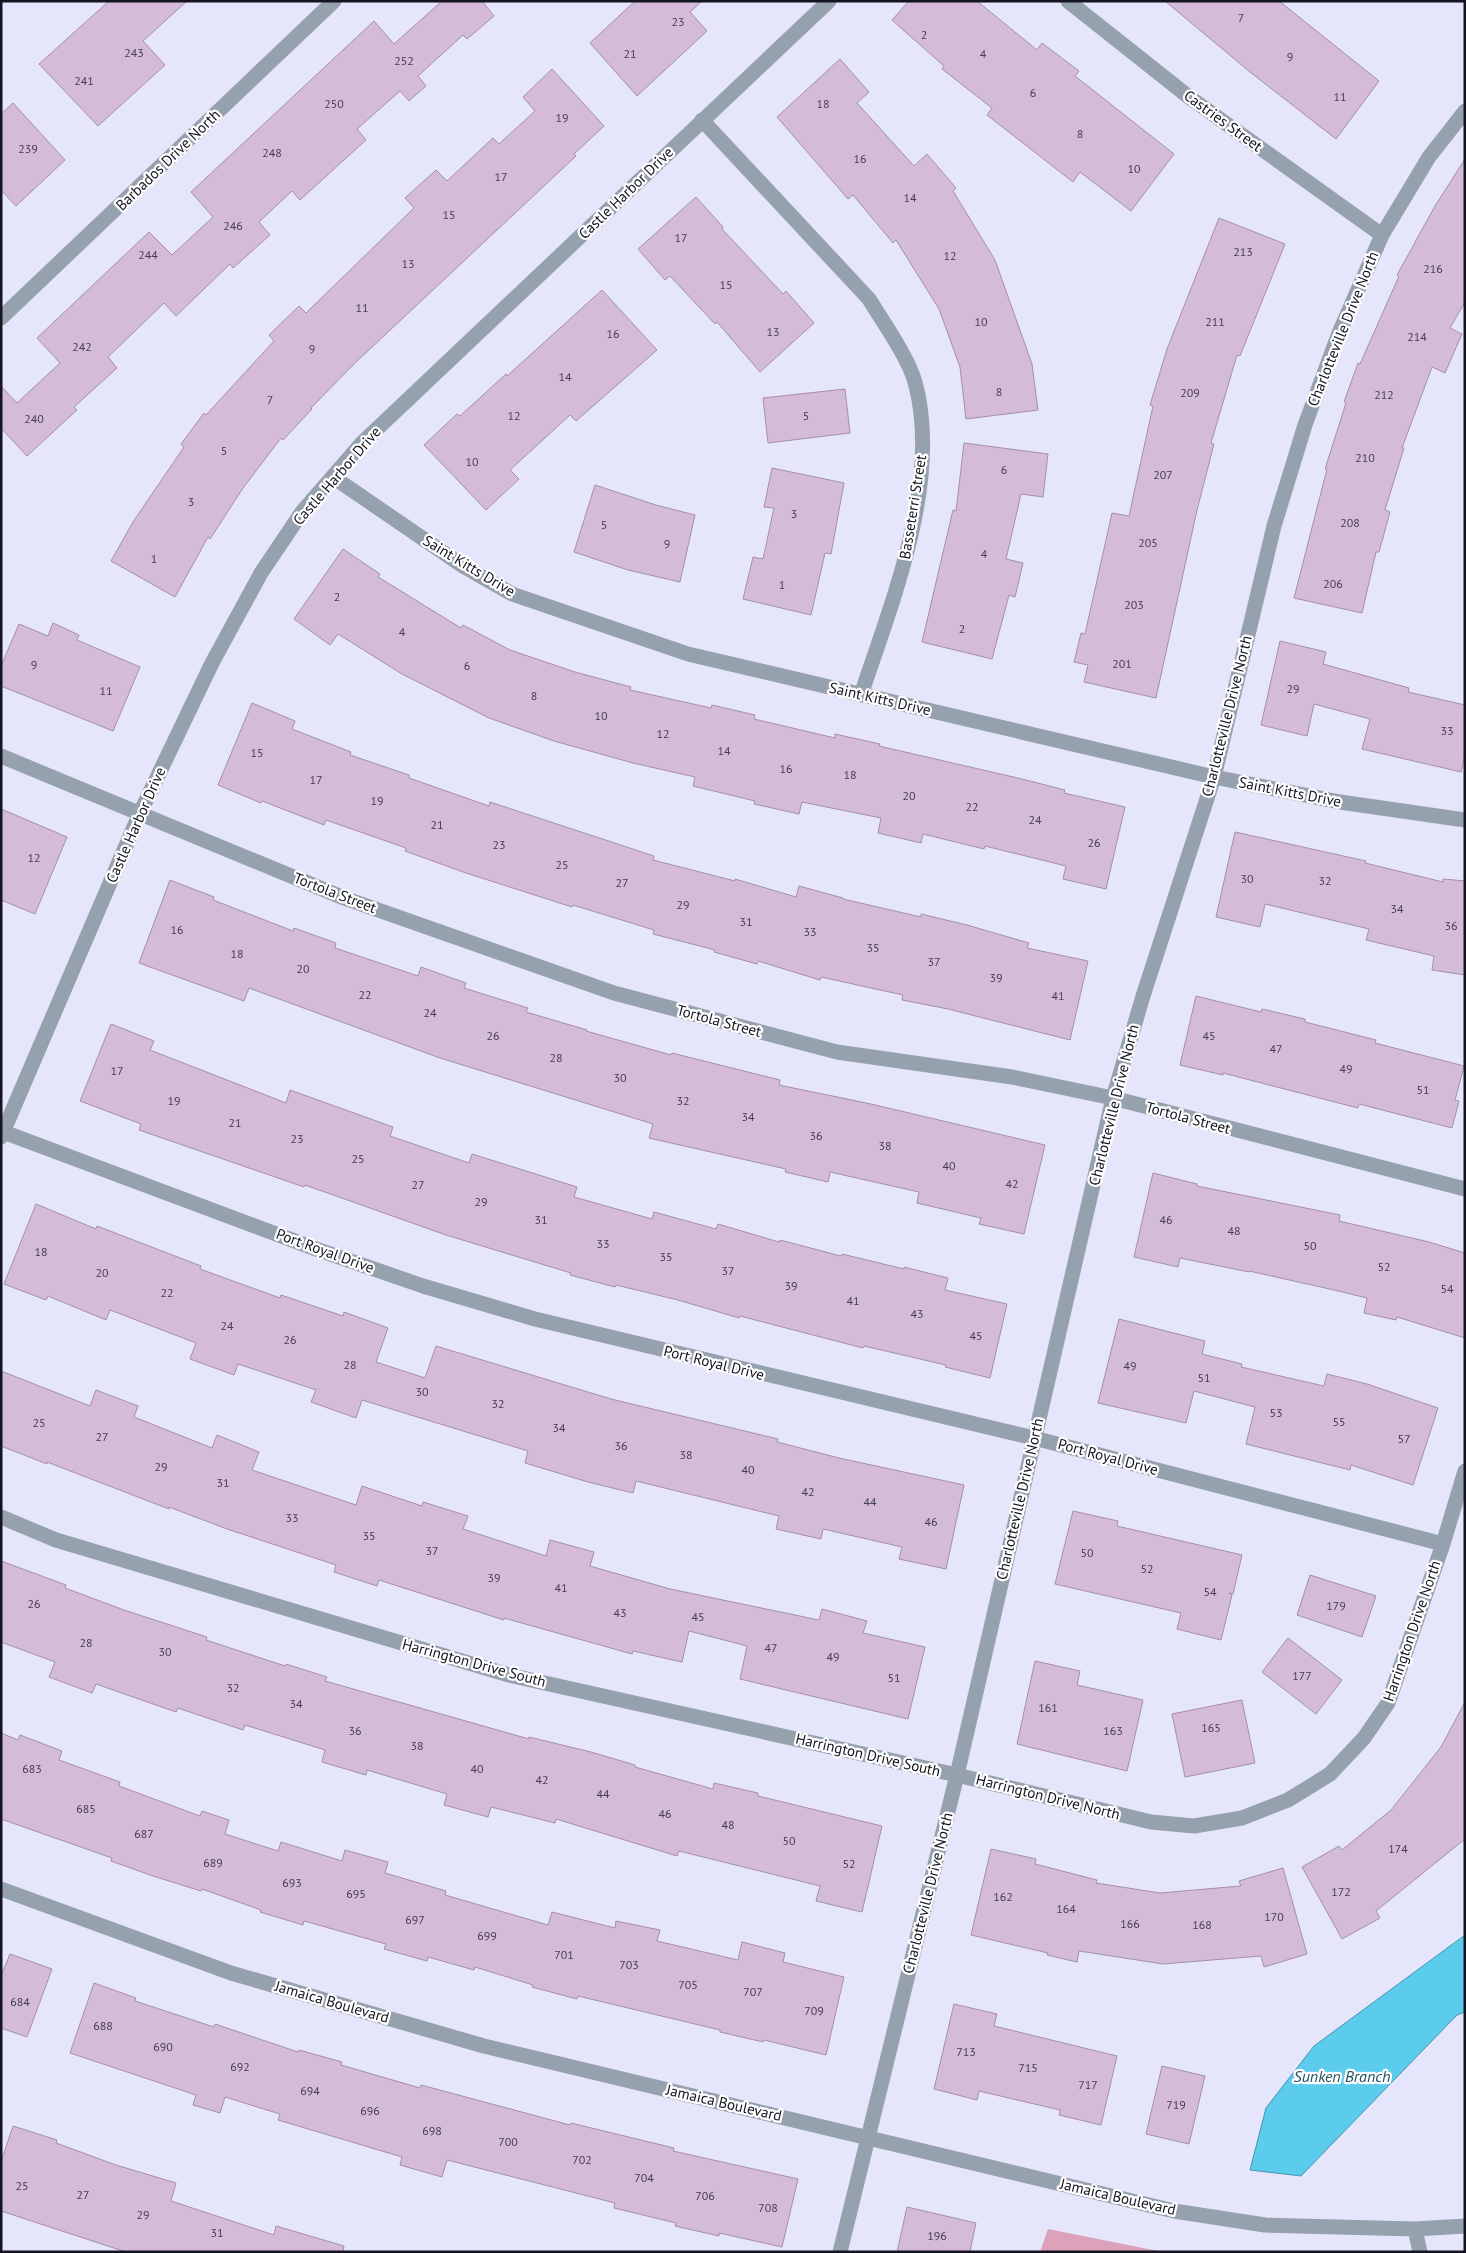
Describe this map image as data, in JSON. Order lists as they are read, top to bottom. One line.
{"streets":{"street":["Castries Street","Barbados Drive North","Castle Harbor Drive","Charlotteville Drive North","Basseterri Street","Saint Kitts Drive","Tortola Street","Port Royal Drive","Harrington Drive North","Harrington Drive South","Jamaica Boulevard"]},"crossings":[["Castries Street","Charlotteville Drive North"],["Castle Harbor Drive","Basseterri Street"],["Castle Harbor Drive","Saint Kitts Drive"],["Castle Harbor Drive","Tortola Street"],["Castle Harbor Drive","Port Royal Drive"],["Charlotteville Drive North","Saint Kitts Drive"],["Charlotteville Drive North","Tortola Street"],["Charlotteville Drive North","Port Royal Drive"],["Charlotteville Drive North","Harrington Drive North"],["Charlotteville Drive North","Harrington Drive South"],["Charlotteville Drive North","Jamaica Boulevard"],["Basseterri Street","Saint Kitts Drive"],["Port Royal Drive","Harrington Drive North"],["Harrington Drive North","Harrington Drive South"]],"water":["Sunken Branch"],"house_numbers":["7","23","2","243","21","4","9","252","241","6","11","250","18","19","8","239","248","16","10","17","14","15","246","17","213","244","12","13","216","15","11","10","211","13","16","214","242","9","14","8","209","212","7","12","5","240","5","210","10","6","207","3","3","208","5","205","9","4","1","206","1","2","203","2","4","201","9","6","29","11","8","10","33","12","14","15","16","18","17","20","19","22","24","21","26","23","12","25","30","32","27","29","34","31","36","16","33","35","18","37","20","39","22","41","24","26","45","47","28","49","17","30","51","19","32","34","21","36","23","38","25","40","42","27","29","31","46","48","33","50","18","35","52","37","20","39","54","22","41","43","24","45","26","28","49","51","30","32","53","55","25","34","27","57","36","38","29","40","31","42","44","33","46","35","37","50","52","39","41","54","26","179","43","45","28","47","30","49","177","51","32","34","161","165","36","163","38","683","40","42","44","685","46","48","687","50","174","689","52","693","172","695","162","164","170","697","166","168","699","701","703","705","707","684","709","688","690","713","692","715","717","694","719","696","698","700","702","704","25","27","706","708","29","31","196"]}
